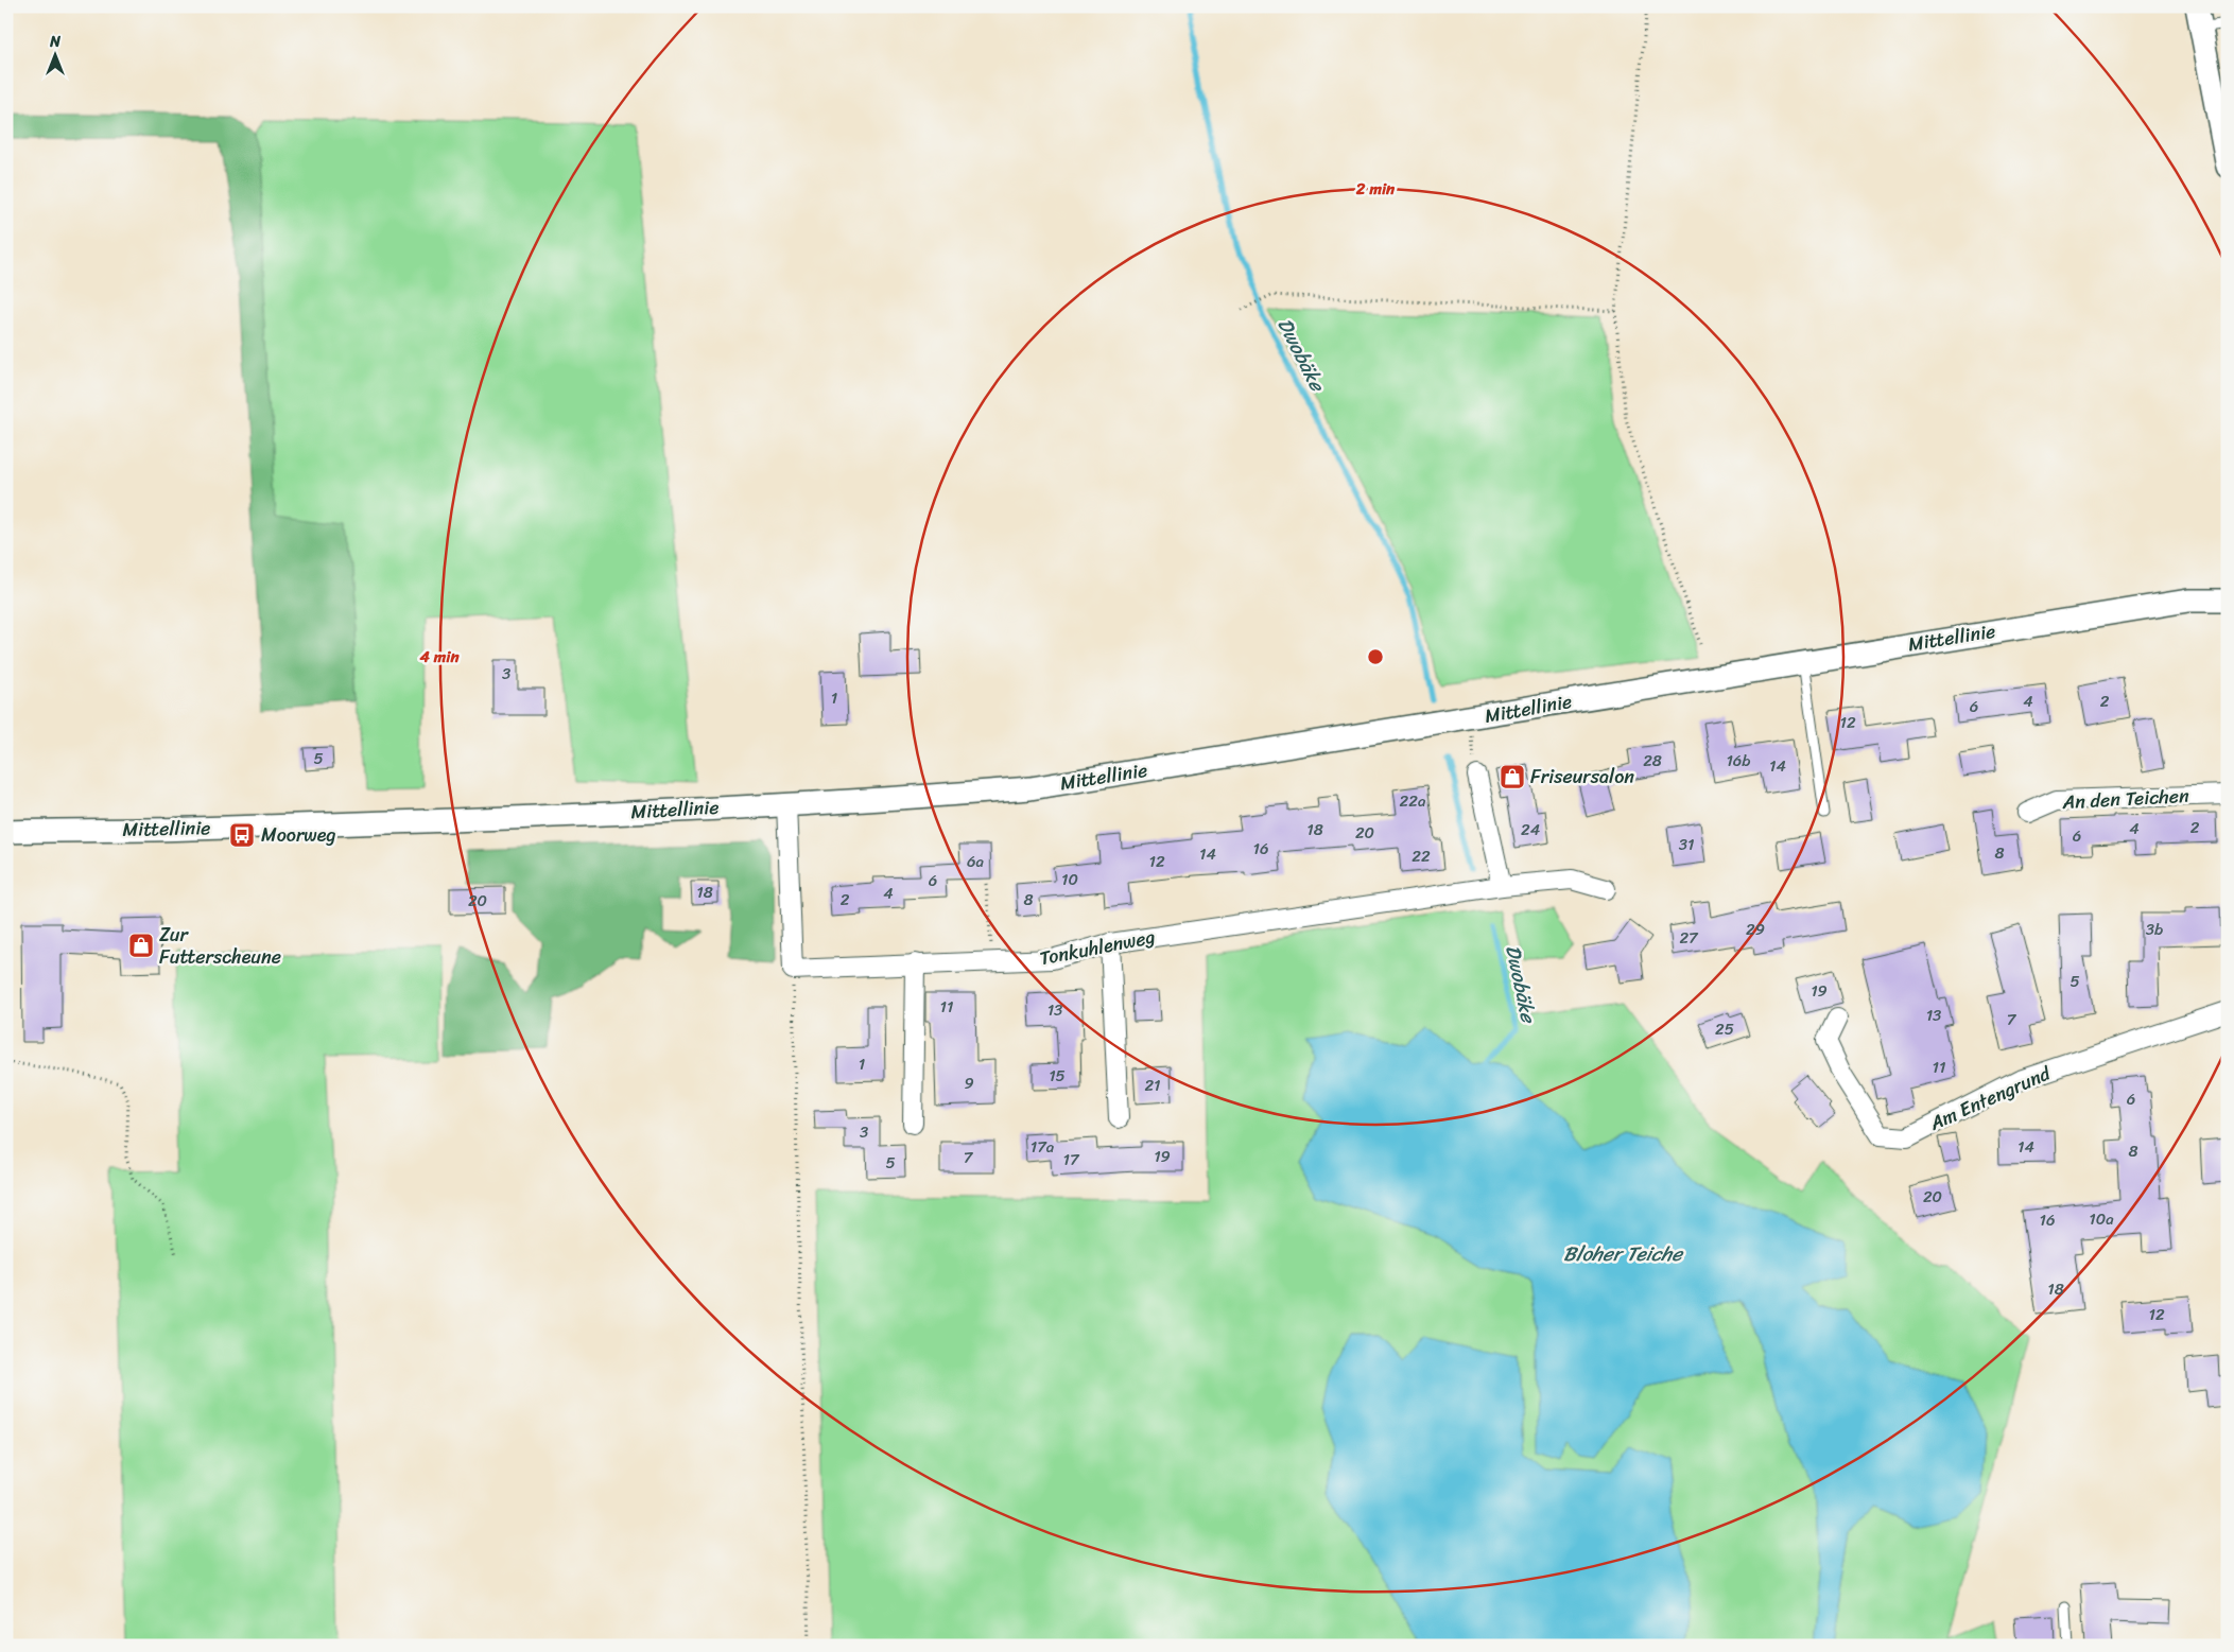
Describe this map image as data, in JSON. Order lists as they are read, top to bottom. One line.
{"streets":{"street":["Mittellinie","An den Teichen","Tonkuhlenweg","Am Entengrund"]},"water":["Dwobäke","Bloher Teiche"],"places":{"shop":["Friseursalon","Zur Futterscheune"],"bus stop":["Moorweg"]},"house_numbers":["3","1","4","2","6","12","5","28","16b","14","22a","2","4","18","24","20","6","31","16","8","14","22","6a","12","10","6","18","4","2","8","20","29","3b","27","5","19","11","13","13","7","25","1","11","15","9","21","6","3","17a","14","8","19","7","17","5","20","10a","16","18","12"],"north":"top","rings":["2 min","4 min"]}
